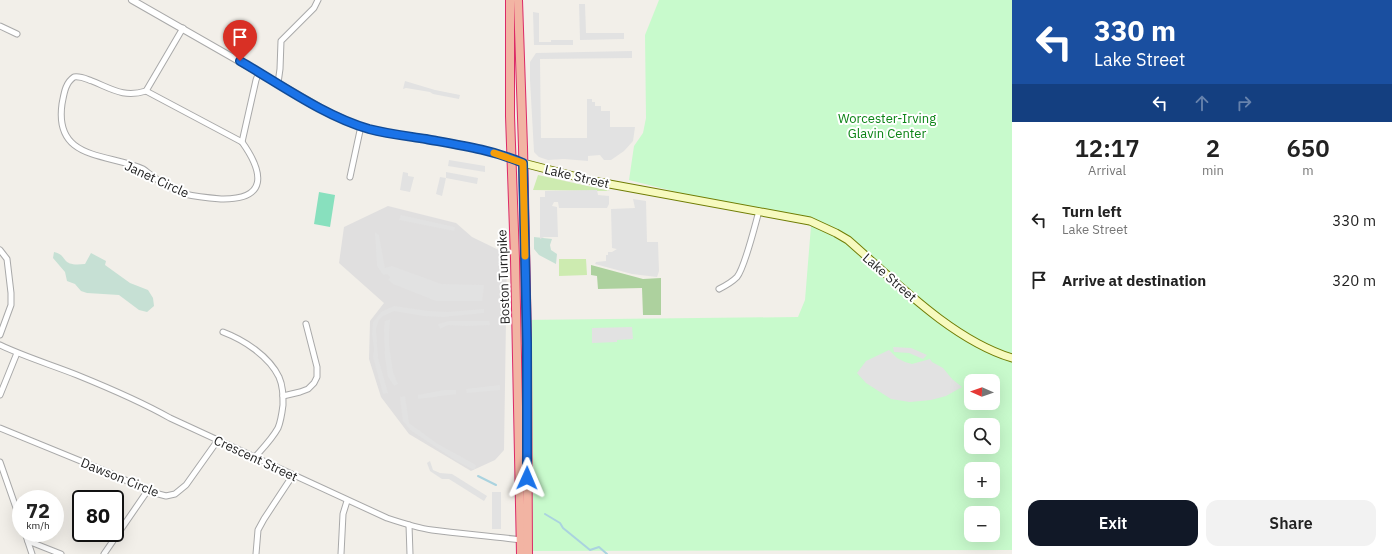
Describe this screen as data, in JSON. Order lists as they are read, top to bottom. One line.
{"streets":{"highway":["Boston Turnpike"],"main road":["Lake Street"],"street":["Janet Circle","Crescent Street","Dawson Circle"]},"crossings":[["Lake Street","Boston Turnpike"],["Boston Turnpike","Crescent Street"],["Crescent Street","Dawson Circle"]],"parks":["Worcester-Irving Glavin Center"],"north":"left","page":{"turn":["330 m","Lake Street"],"eta":["12:17","Arrival","2","min","650","m"],"list":[{"name":"Turn left","note":"Lake Street","value":"330 m"},{"name":"Arrive at destination","value":"320 m"}],"map_buttons":["+","−"],"speed":"72 km/h","limit":"80","buttons":["Exit","Share"]}}
